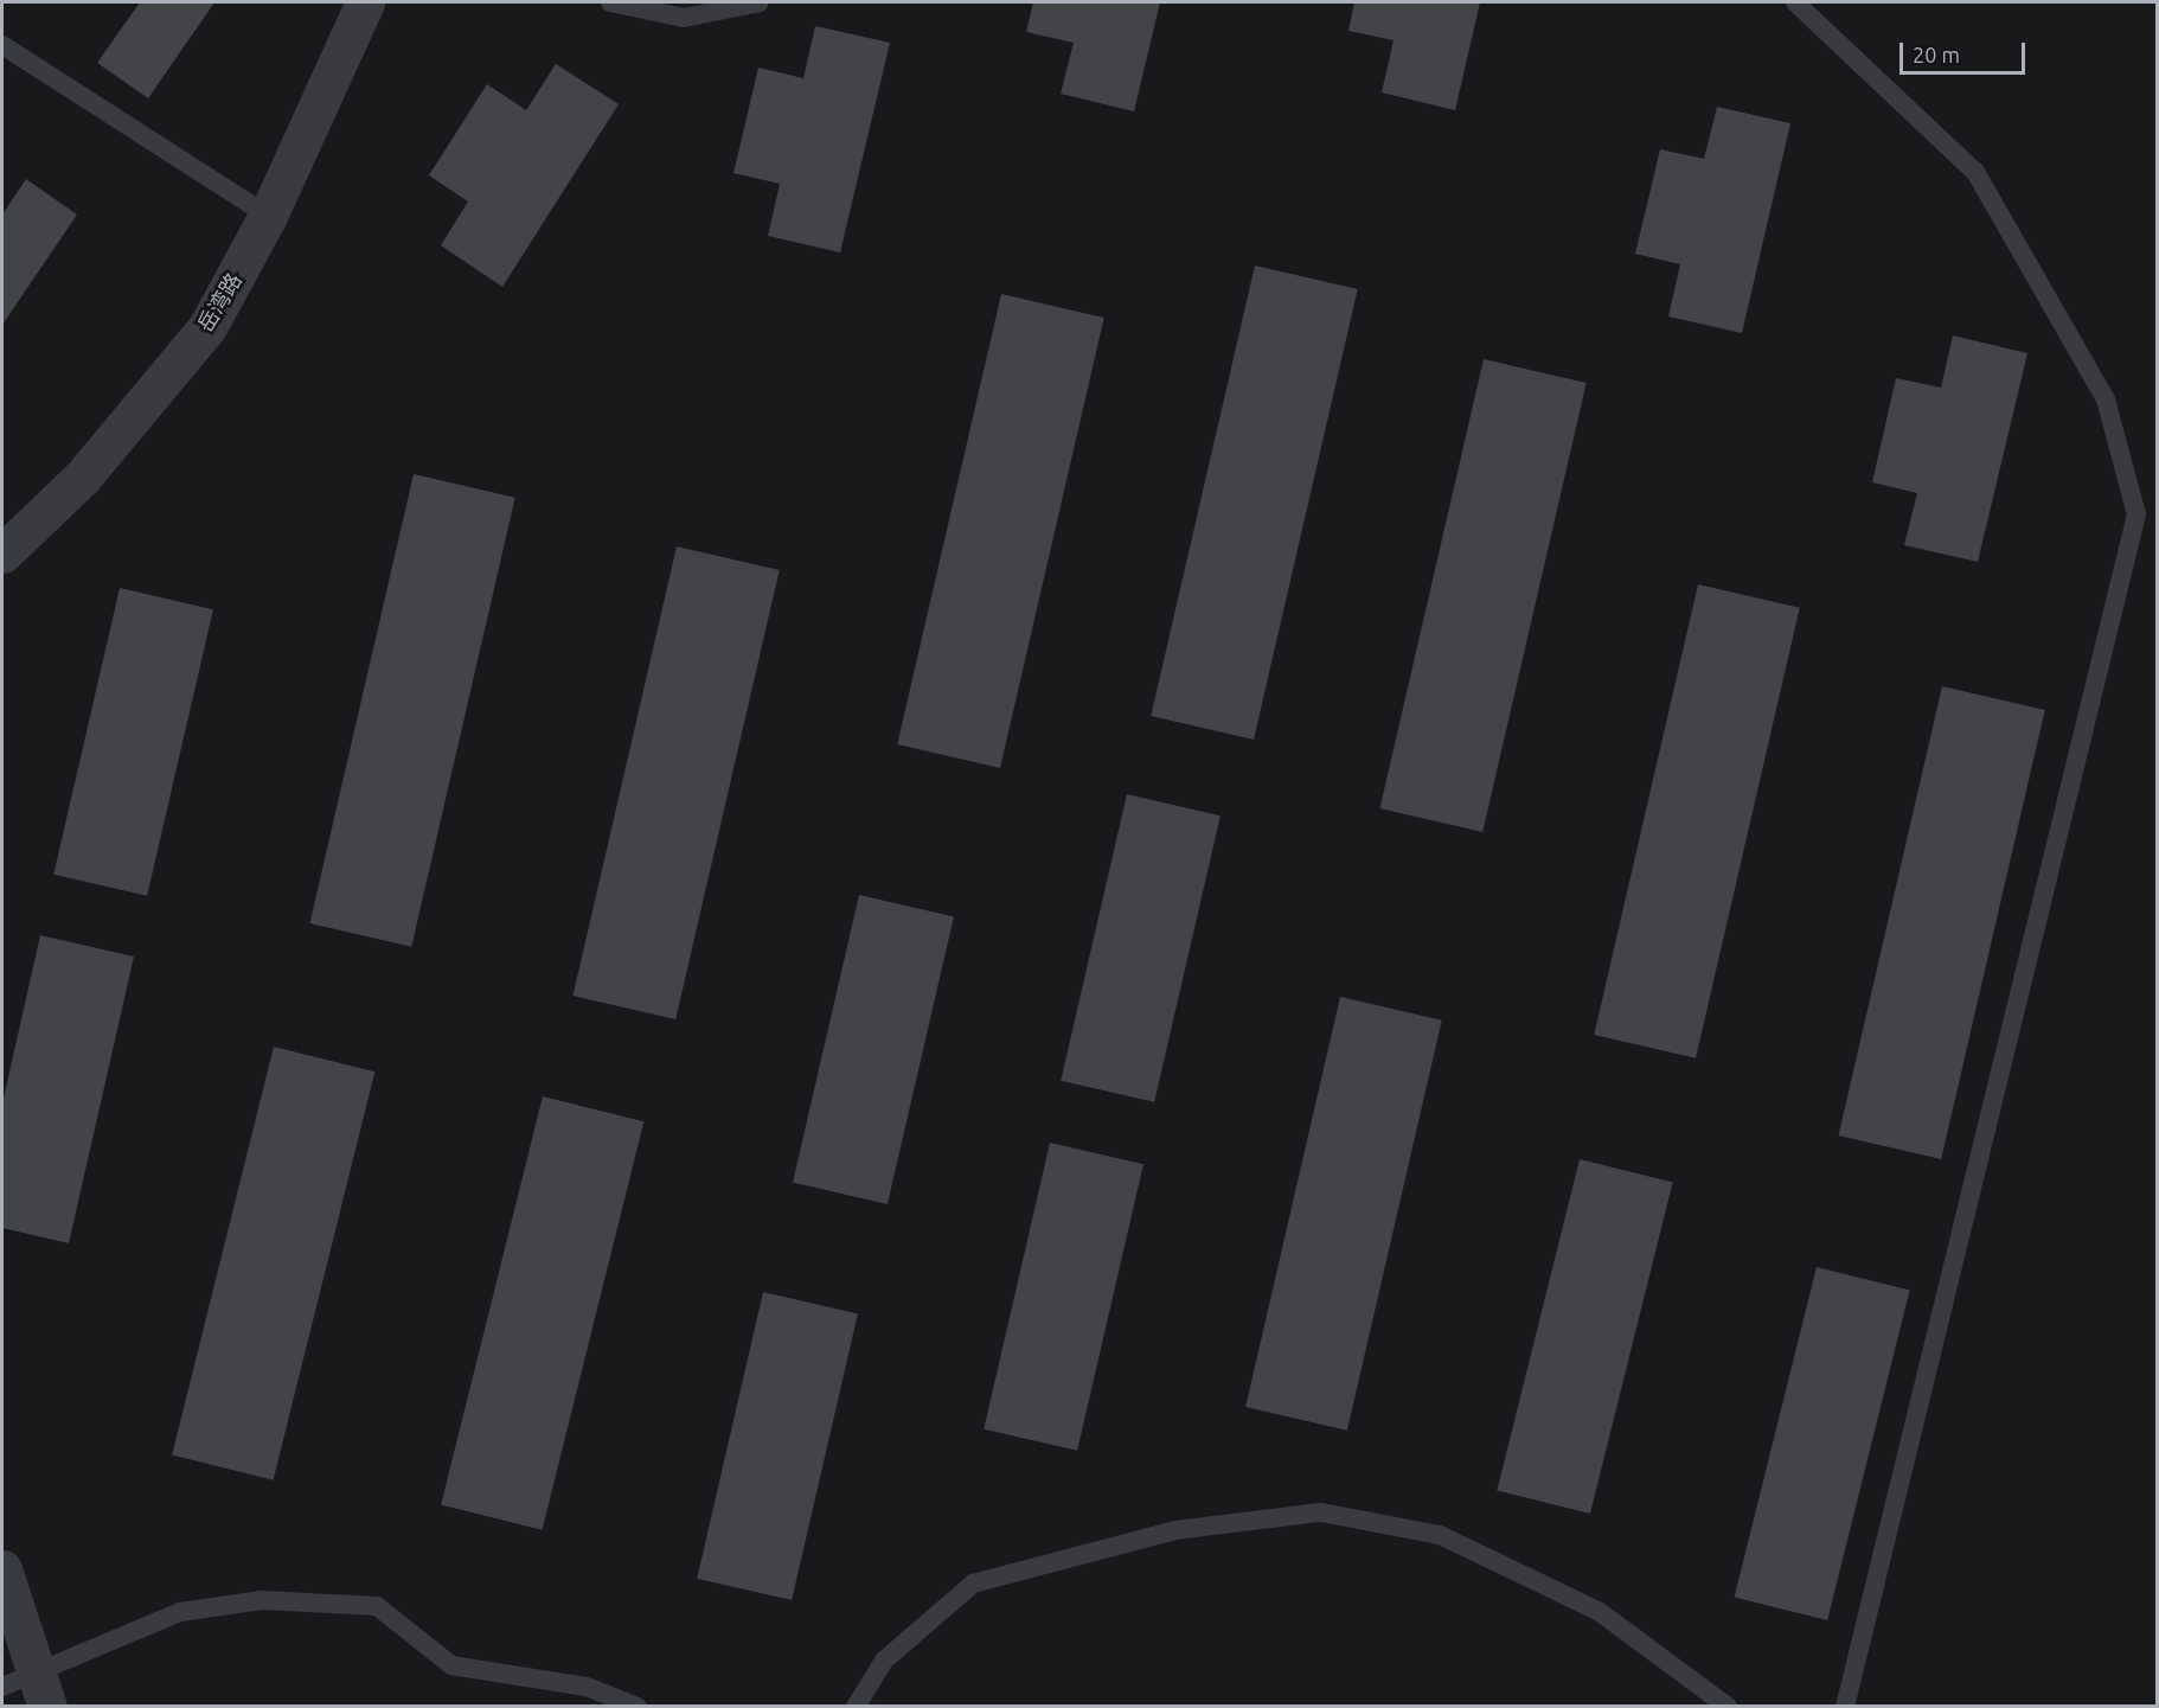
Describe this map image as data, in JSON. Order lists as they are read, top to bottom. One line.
{"streets":{"street":["岳湾路"]},"scale_bar":"20 m"}
